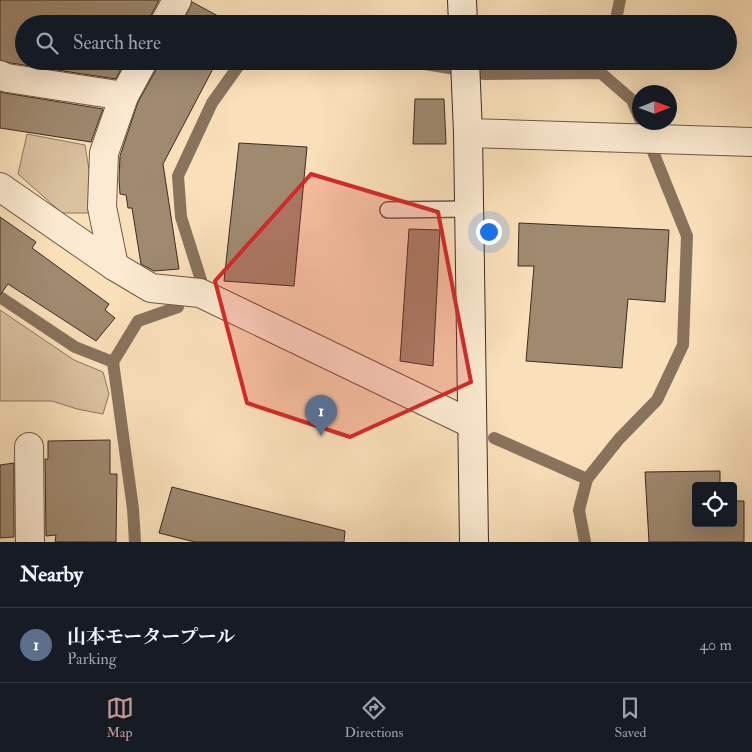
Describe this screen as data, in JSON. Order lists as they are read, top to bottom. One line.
{"north":"right","page":{"search":"Search here","pins":"1","heading":"Nearby","list":[{"mark":"1","name":"山本モータープール","note":"Parking","value":"40 m"}],"nav":["Map","Directions","Saved"]}}
